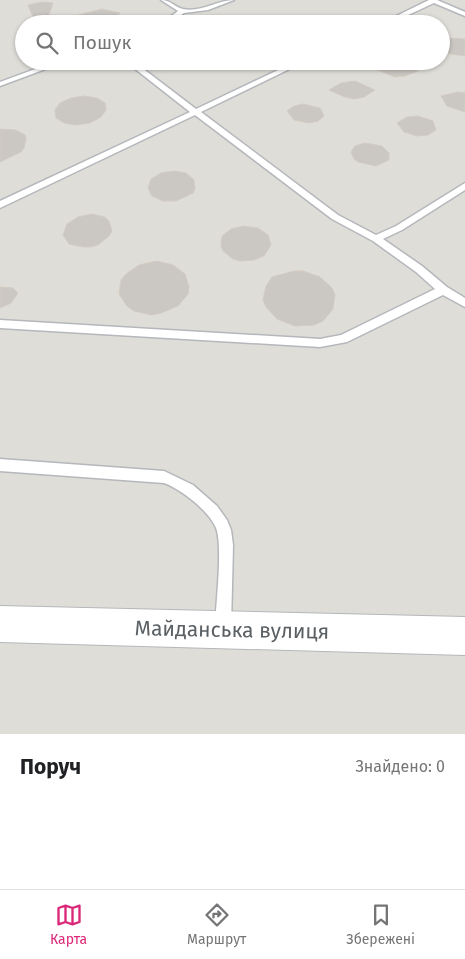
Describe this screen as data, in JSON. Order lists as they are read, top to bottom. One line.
{"streets":{"street":["Майданська вулиця"]},"page":{"search":"Пошук","heading":["Поруч","Знайдено: 0"],"nav":["Карта","Маршрут","Збережені"]}}
